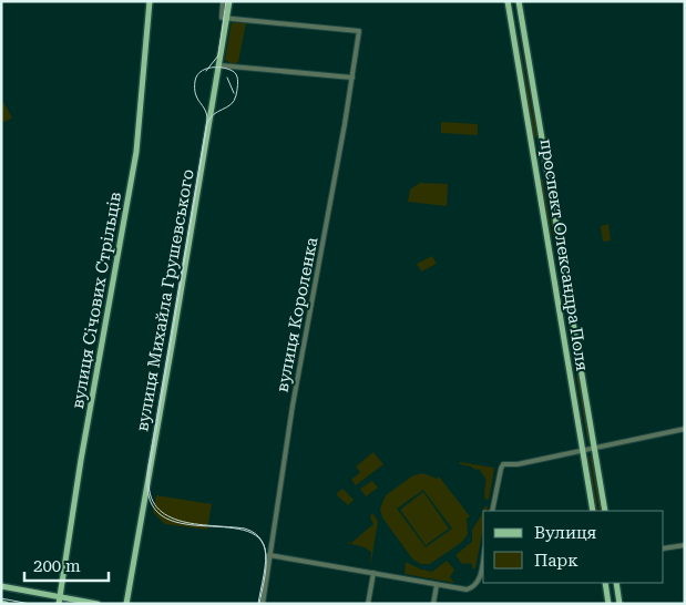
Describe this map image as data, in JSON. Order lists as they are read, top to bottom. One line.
{"streets":{"main road":["проспект Олександра Поля","вулиця Січових Стрільців","вулиця Михайла Грушевського"],"street":["вулиця Короленка"]},"crossings":[["вулиця Михайла Грушевського","вулиця Короленка"]],"legend":["Вулиця","Парк"],"scale_bar":"200 m"}
